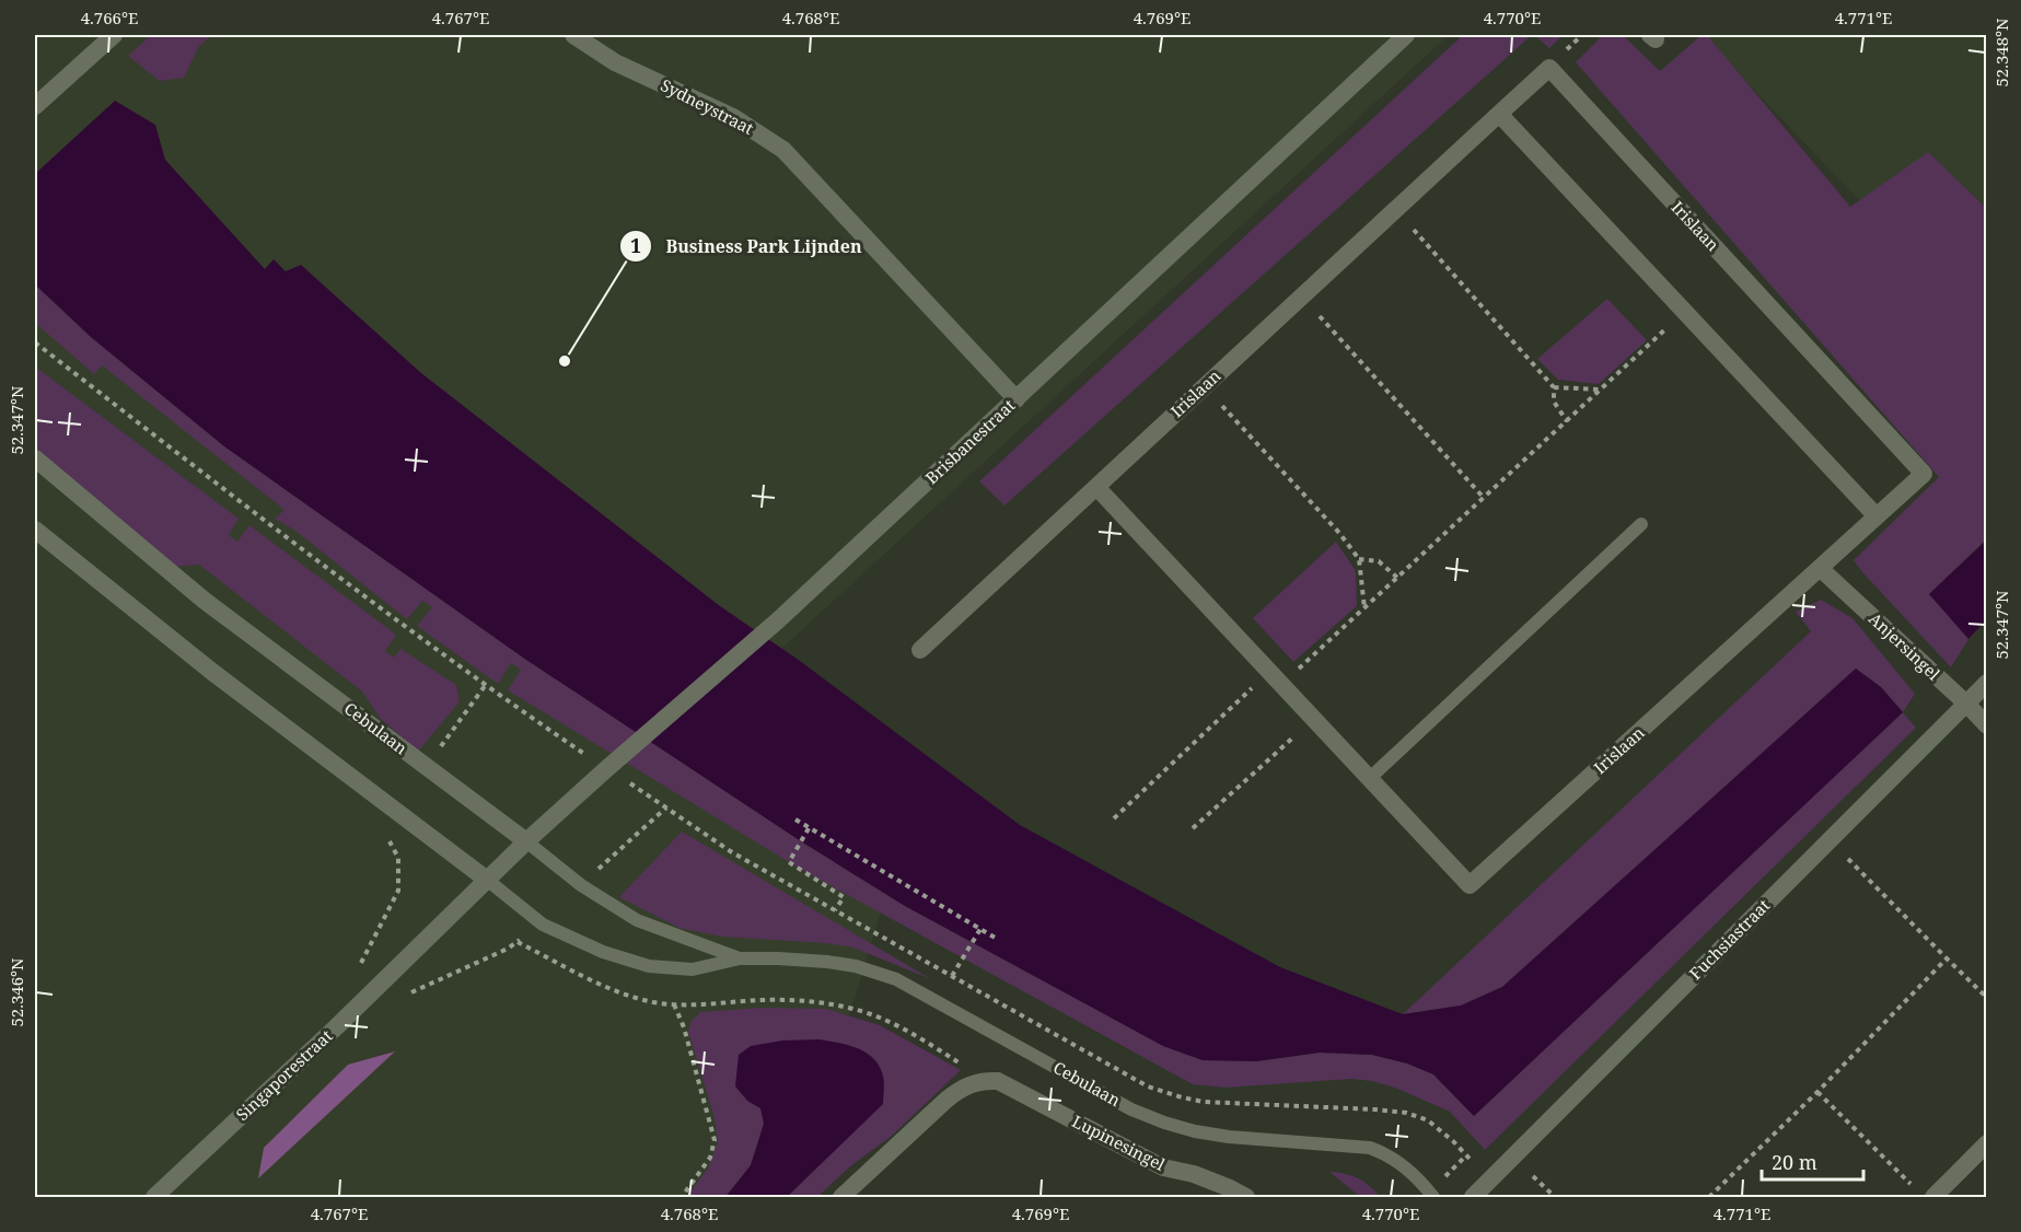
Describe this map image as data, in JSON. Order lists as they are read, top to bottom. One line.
{"streets":{"street":["Sydneystraat","Irislaan","Brisbanestraat","Anjersingel","Cebulaan","Fuchsiastraat","Singaporestraat","Lupinesingel"]},"crossings":[["Sydneystraat","Brisbanestraat"],["Irislaan","Anjersingel"],["Brisbanestraat","Cebulaan"],["Brisbanestraat","Singaporestraat"],["Anjersingel","Fuchsiastraat"],["Cebulaan","Singaporestraat"]],"places":["Business Park Lijnden"],"scale_bar":"20 m","coordinates":["4.766°E","4.767°E","4.768°E","4.769°E","4.770°E","4.771°E","52.348°N","52.347°N","52.346°N"]}
